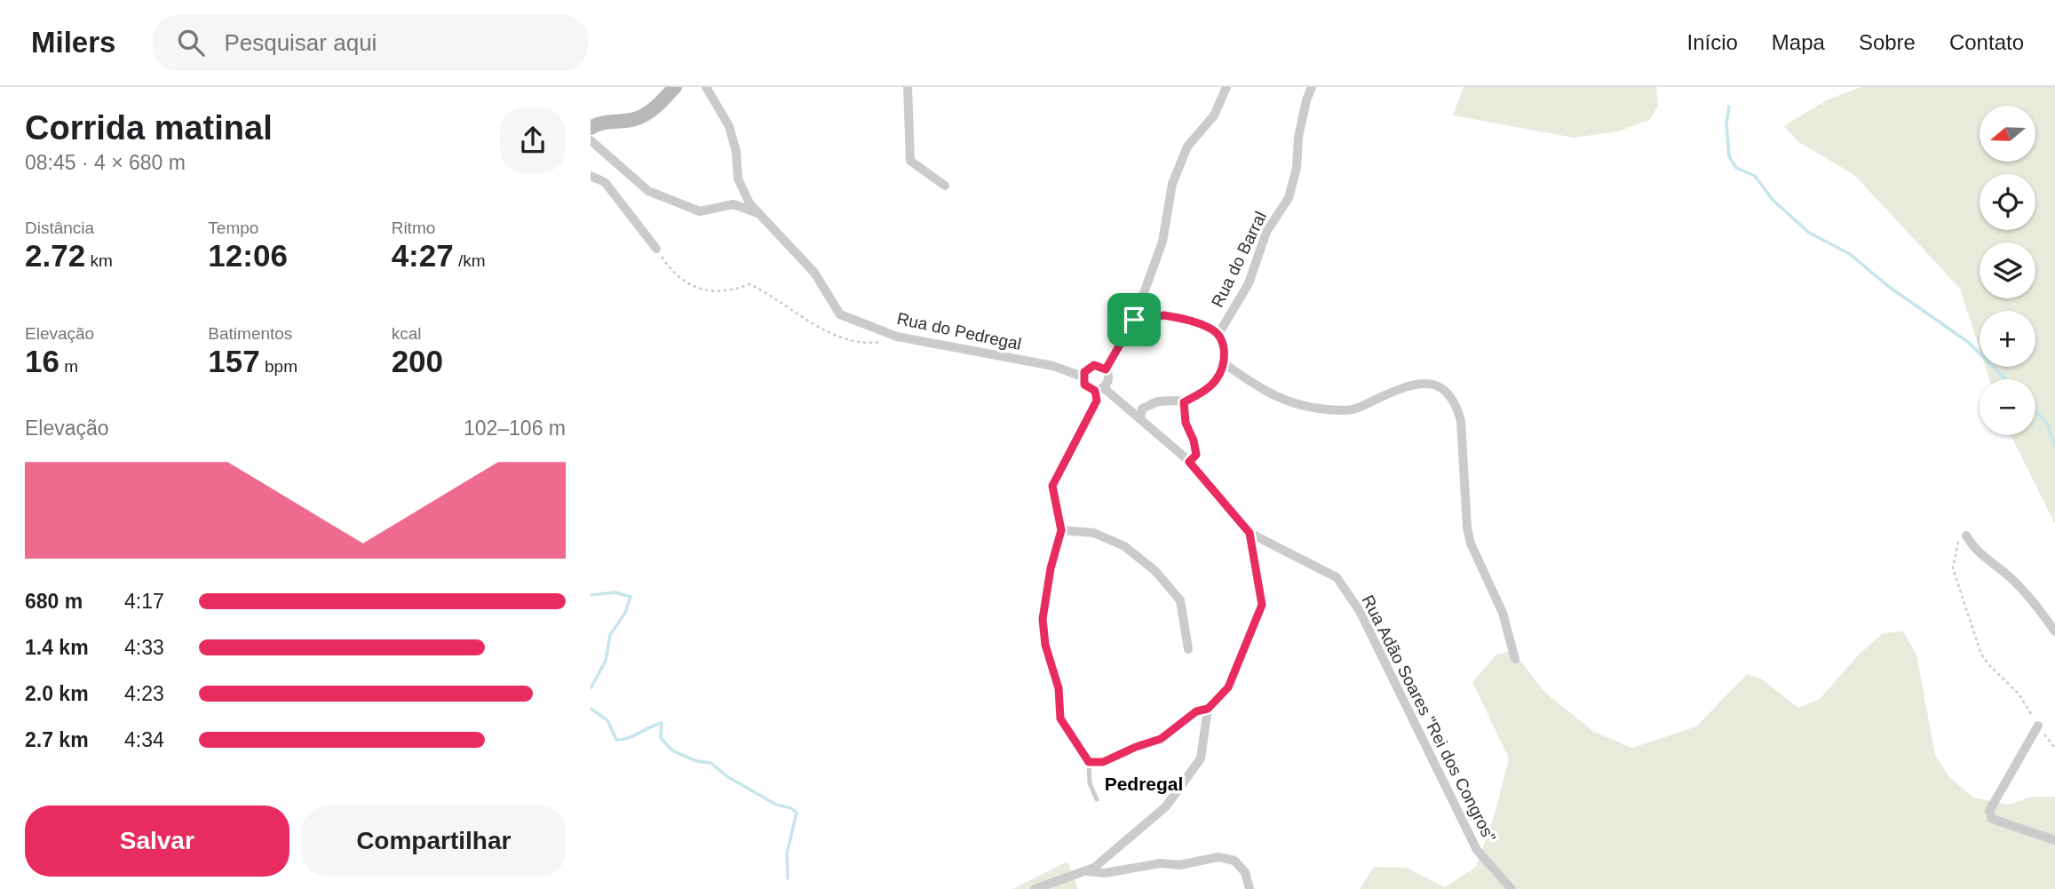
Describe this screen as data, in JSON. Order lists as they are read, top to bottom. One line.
{"streets":{"street":["Rua do Barral","Rua do Pedregal","Rua Adão Soares \"Rei dos Congros\""]},"districts":["Pedregal"],"north":"left","page":{"header":"Milers","search":"Pesquisar aqui","nav":["Início","Mapa","Sobre","Contato"],"heading":["Corrida matinal","08:45 · 4 × 680 m"],"map_buttons":["+","−"],"stats":[["Distância","2.72 km"],["Tempo","12:06"],["Ritmo","4:27 /km"],["Elevação","16 m"],["Batimentos","157 bpm"],["kcal","200"]],"chart":["Elevação","102–106 m"],"list":[{"name":"680 m","note":"4:17"},{"name":"1.4 km","note":"4:33"},{"name":"2.0 km","note":"4:23"},{"name":"2.7 km","note":"4:34"}],"buttons":["Salvar","Compartilhar"]}}
